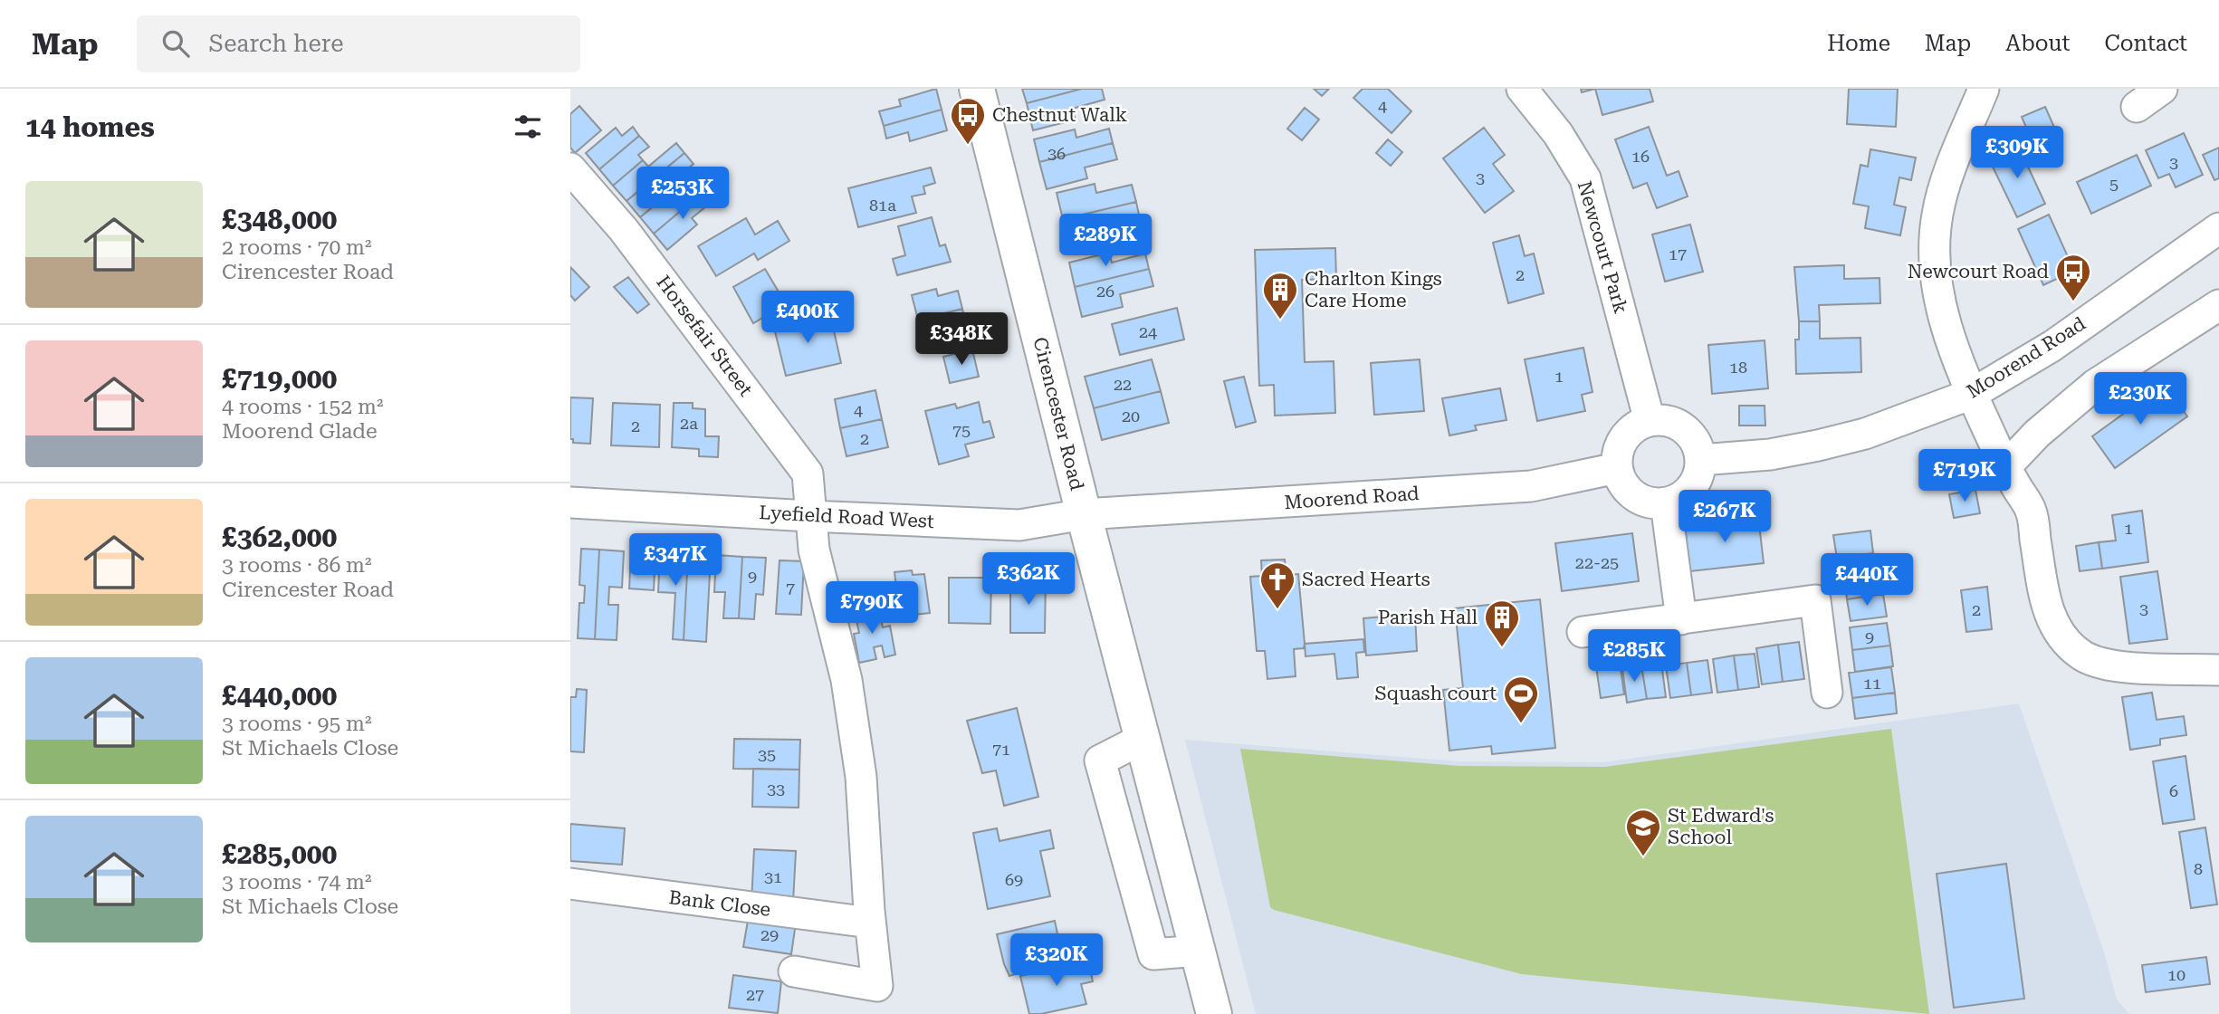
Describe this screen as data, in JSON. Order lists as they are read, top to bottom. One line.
{"streets":{"main road":["Cirencester Road"],"street":["Newcourt Park","Horsefair Street","Moorend Road","Lyefield Road West","Bank Close"]},"crossings":[["Newcourt Park","Moorend Road"],["Horsefair Street","Lyefield Road West"],["Horsefair Street","Bank Close"],["Moorend Road","Cirencester Road"],["Moorend Road","Lyefield Road West"],["Cirencester Road","Lyefield Road West"]],"places":{"bus stop":["Chestnut Walk","Newcourt Road"],"building":["Charlton Kings Care Home","Parish Hall"],"church":["Sacred Hearts"],"sports":["Squash court"],"school or university":["St Edward's School"]},"house_numbers":["4","36","16","3","3","5","81a","17","2","26","24","18","1","22","4","20","2a","2","75","2","1","22-25","9","7","3","2","9","11","71","35","33","6","8","31","69","29","10","27"],"page":{"header":"Map","search":"Search here","nav":["Home","Map","About","Contact"],"heading":"14 homes","price":["£309K","£253K","£289K","£400K","£348K","£230K","£719K","£267K","£347K","£362K","£440K","£790K","£285K","£320K"],"list":[{"name":"£348,000","note":"2 rooms · 70 m² · Cirencester Road"},{"name":"£719,000","note":"4 rooms · 152 m² · Moorend Glade"},{"name":"£362,000","note":"3 rooms · 86 m² · Cirencester Road"},{"name":"£440,000","note":"3 rooms · 95 m² · St Michaels Close"},{"name":"£285,000","note":"3 rooms · 74 m² · St Michaels Close"}]}}
